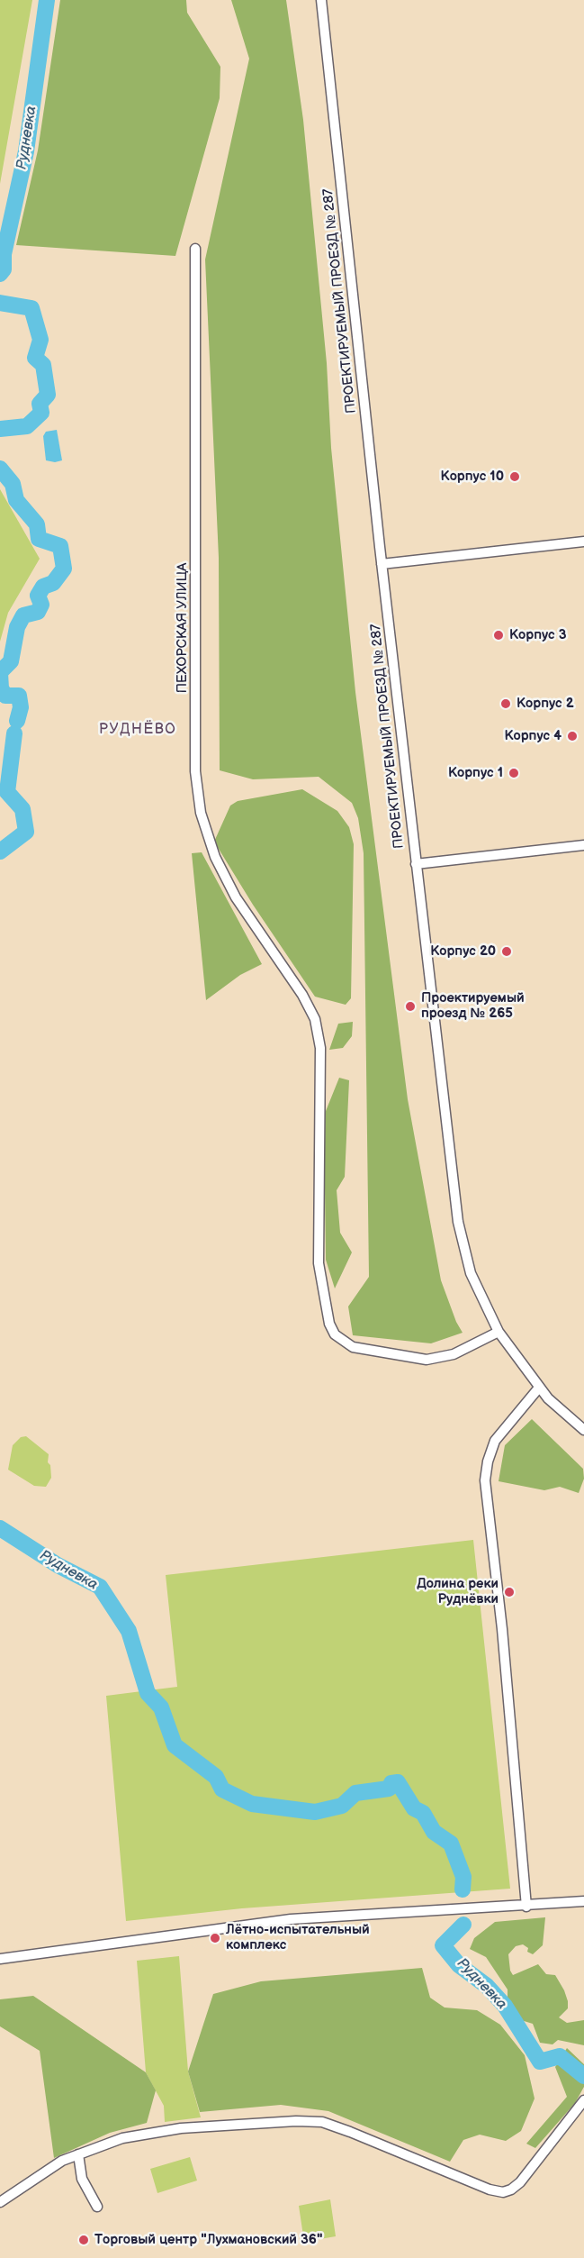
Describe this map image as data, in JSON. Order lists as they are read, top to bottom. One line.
{"streets":{"street":["ПРОЕКТИРУЕМЫЙ ПРОЕЗД № 287","ПЕХОРСКАЯ УЛИЦА"]},"crossings":[["ПРОЕКТИРУЕМЫЙ ПРОЕЗД № 287","ПЕХОРСКАЯ УЛИЦА"]],"districts":["РУДНЁВО"],"water":["Рудневка"],"places":["Корпус 10","Корпус 3","Корпус 2","Корпус 4","Корпус 1","Корпус 20","Проектируемый проезд № 265","Долина реки Руднёвки","Лётно-испытательный комплекс","Торговый центр \"Лухмановский 36\""]}
